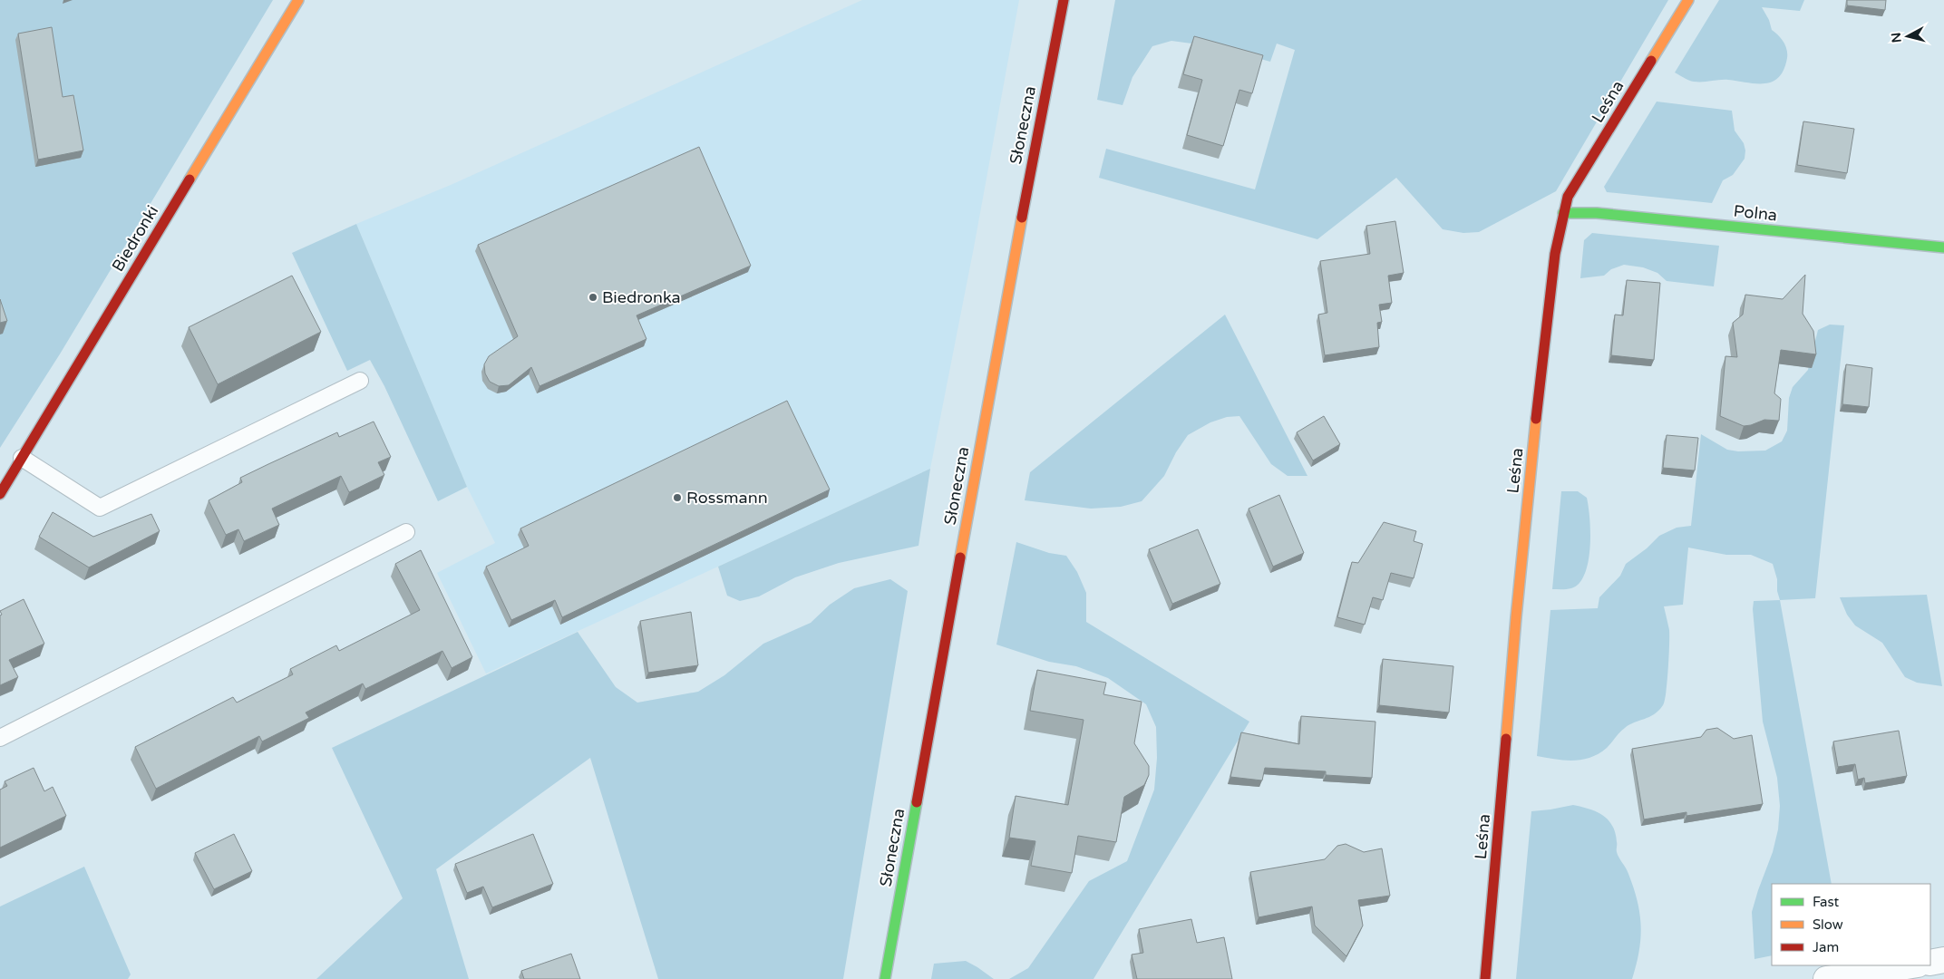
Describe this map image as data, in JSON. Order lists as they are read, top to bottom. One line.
{"streets":{"street":["Leśna","Słoneczna","Polna","Biedronki"]},"crossings":[["Leśna","Polna"]],"places":["Biedronka","Rossmann"],"legend":["Fast","Slow","Jam"],"north":"left"}
